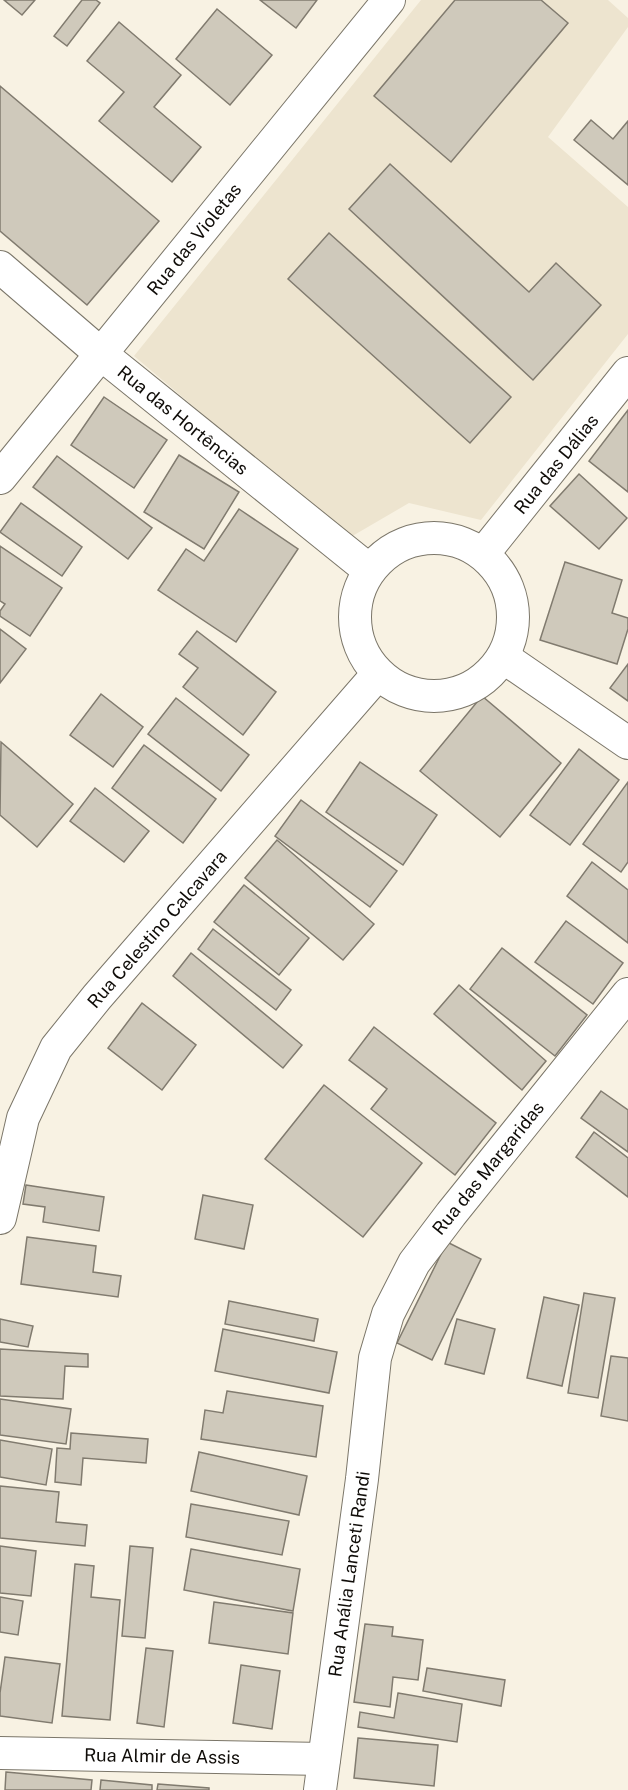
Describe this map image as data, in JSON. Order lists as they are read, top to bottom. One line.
{"streets":{"street":["Rua das Violetas","Rua das Hortências","Rua das Dálias","Rua Celestino Calcavara","Rua das Margaridas","Rua Anália Lanceti Randi","Rua Almir de Assis"]},"crossings":[["Rua das Violetas","Rua das Hortências"],["Rua das Hortências","Rua das Dálias"],["Rua das Hortências","Rua Celestino Calcavara"],["Rua das Dálias","Rua Celestino Calcavara"],["Rua das Margaridas","Rua Anália Lanceti Randi"],["Rua Anália Lanceti Randi","Rua Almir de Assis"]]}
